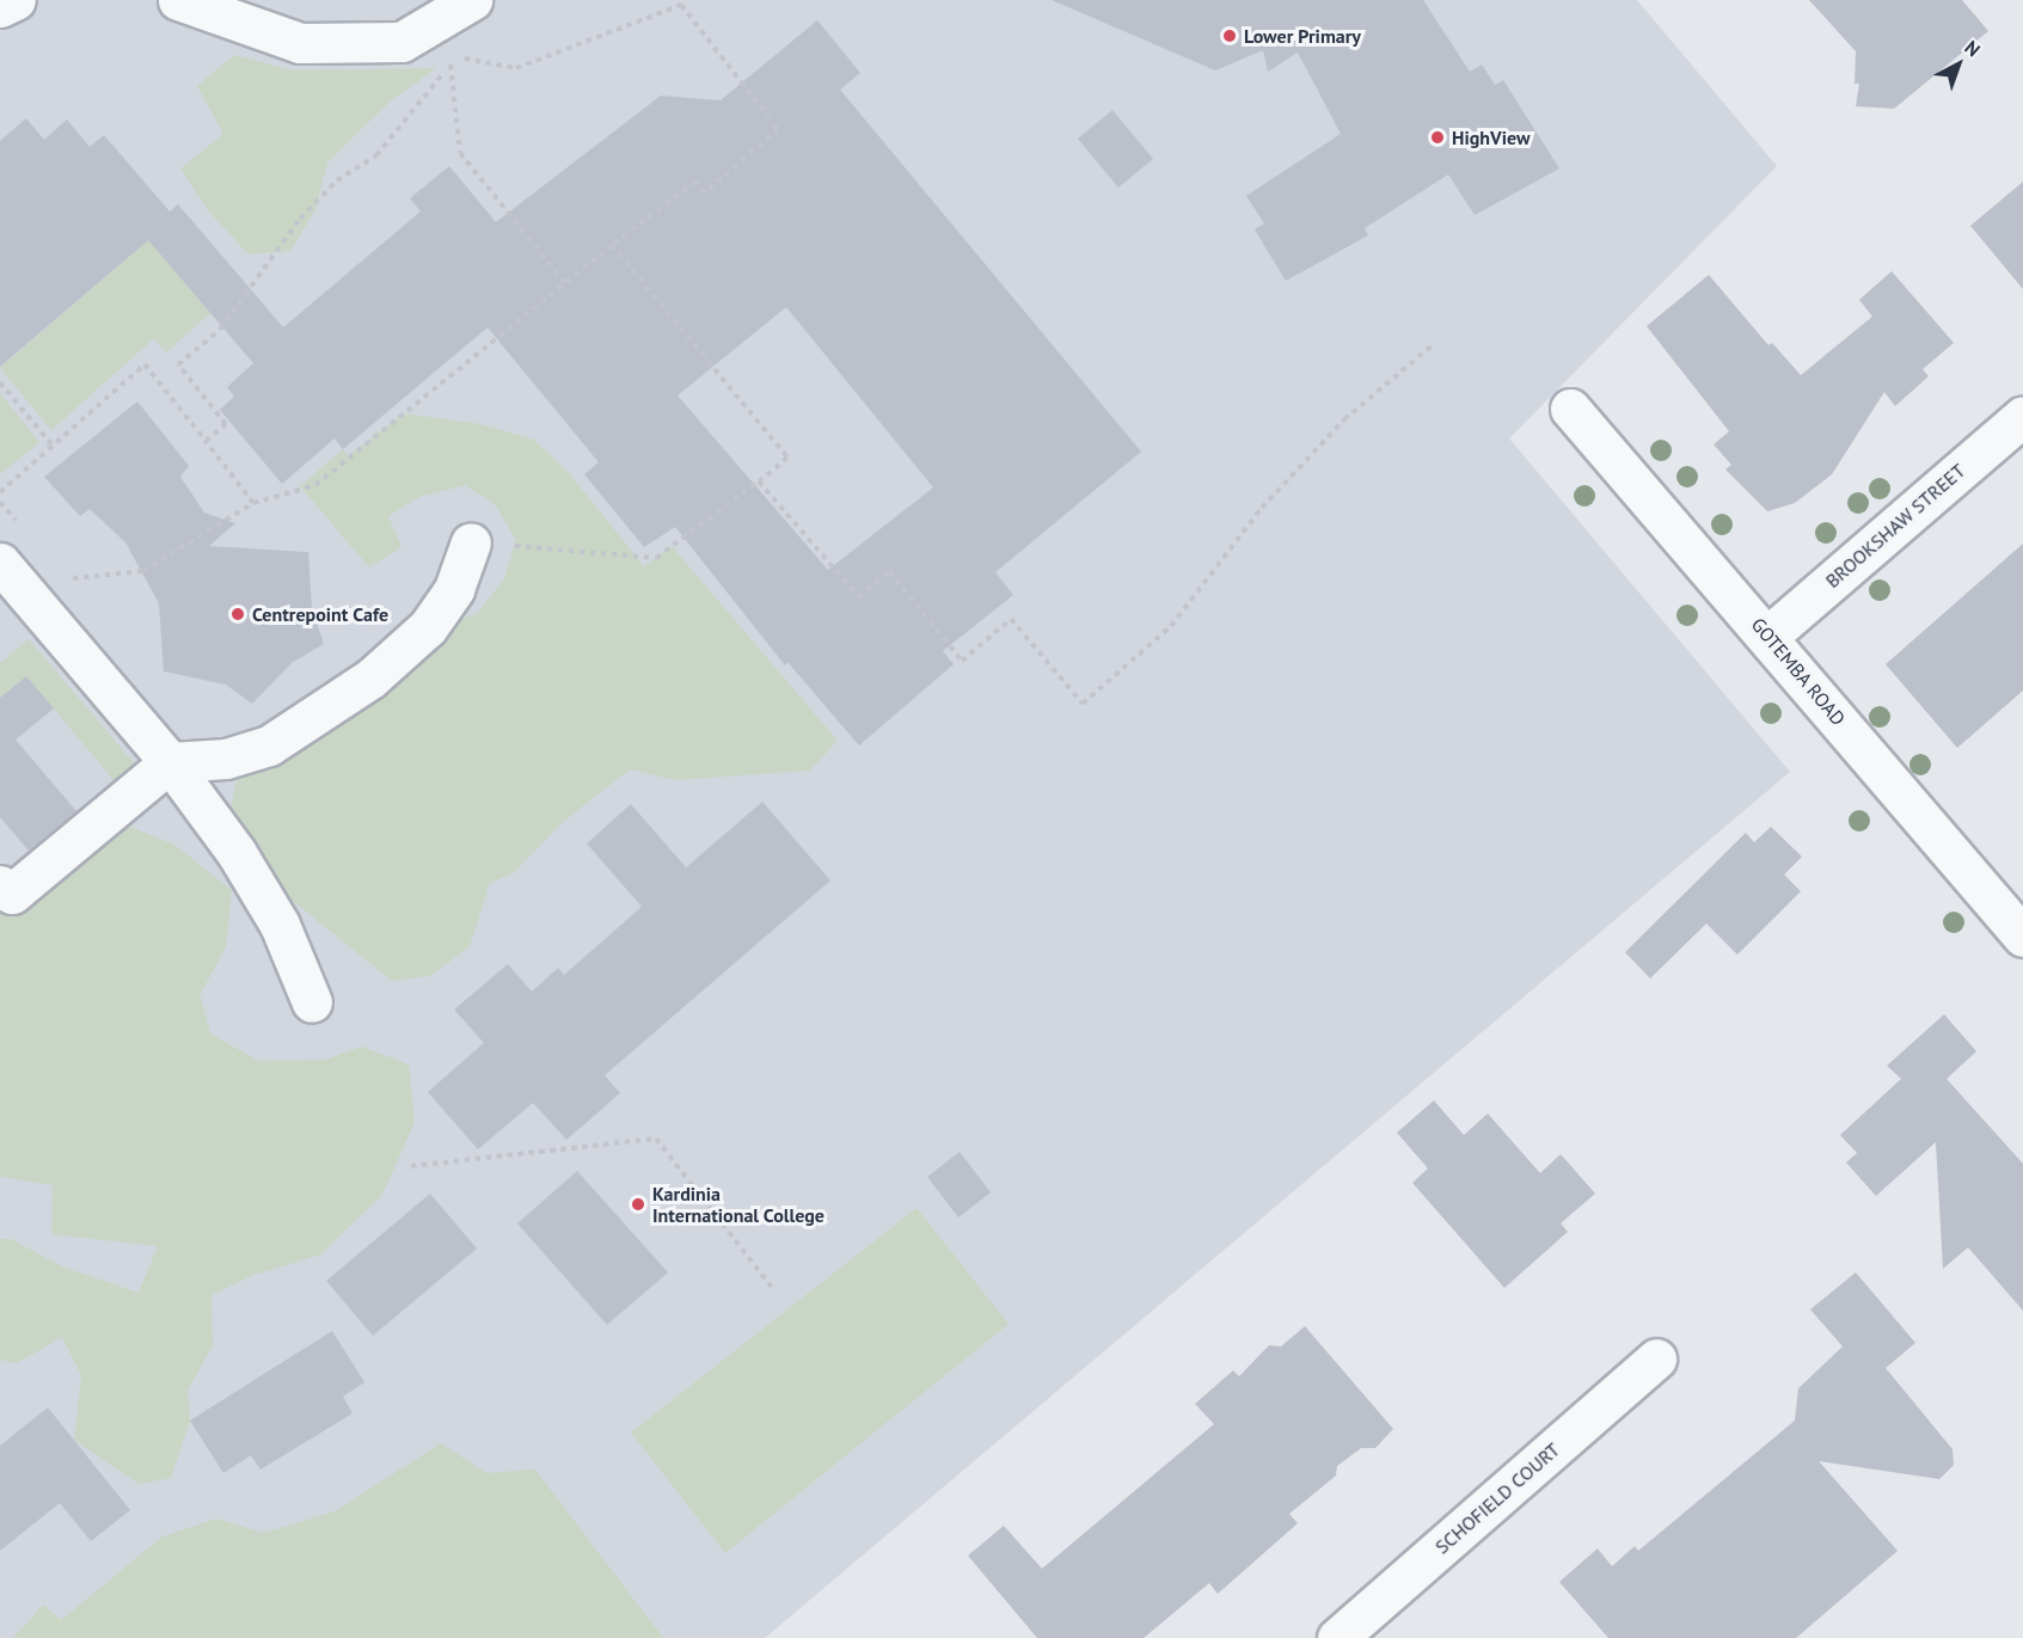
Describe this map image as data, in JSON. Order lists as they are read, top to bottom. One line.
{"streets":{"street":["BROOKSHAW STREET","GOTEMBA ROAD","SCHOFIELD COURT"]},"crossings":[["BROOKSHAW STREET","GOTEMBA ROAD"]],"places":["Lower Primary","HighView","Centrepoint Cafe","Kardinia International College"],"north":"top right"}
